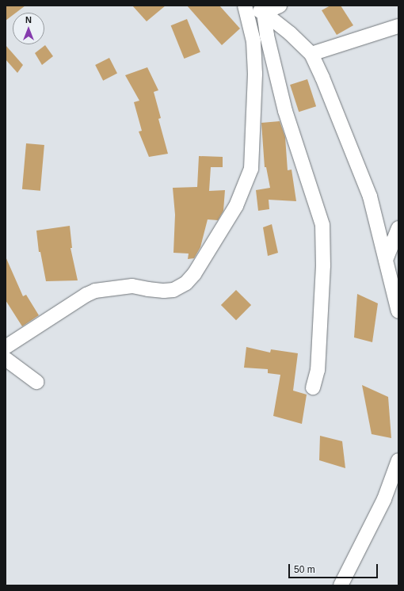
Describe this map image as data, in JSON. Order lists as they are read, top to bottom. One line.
{"scale_bar":"50 m","north":"top"}
